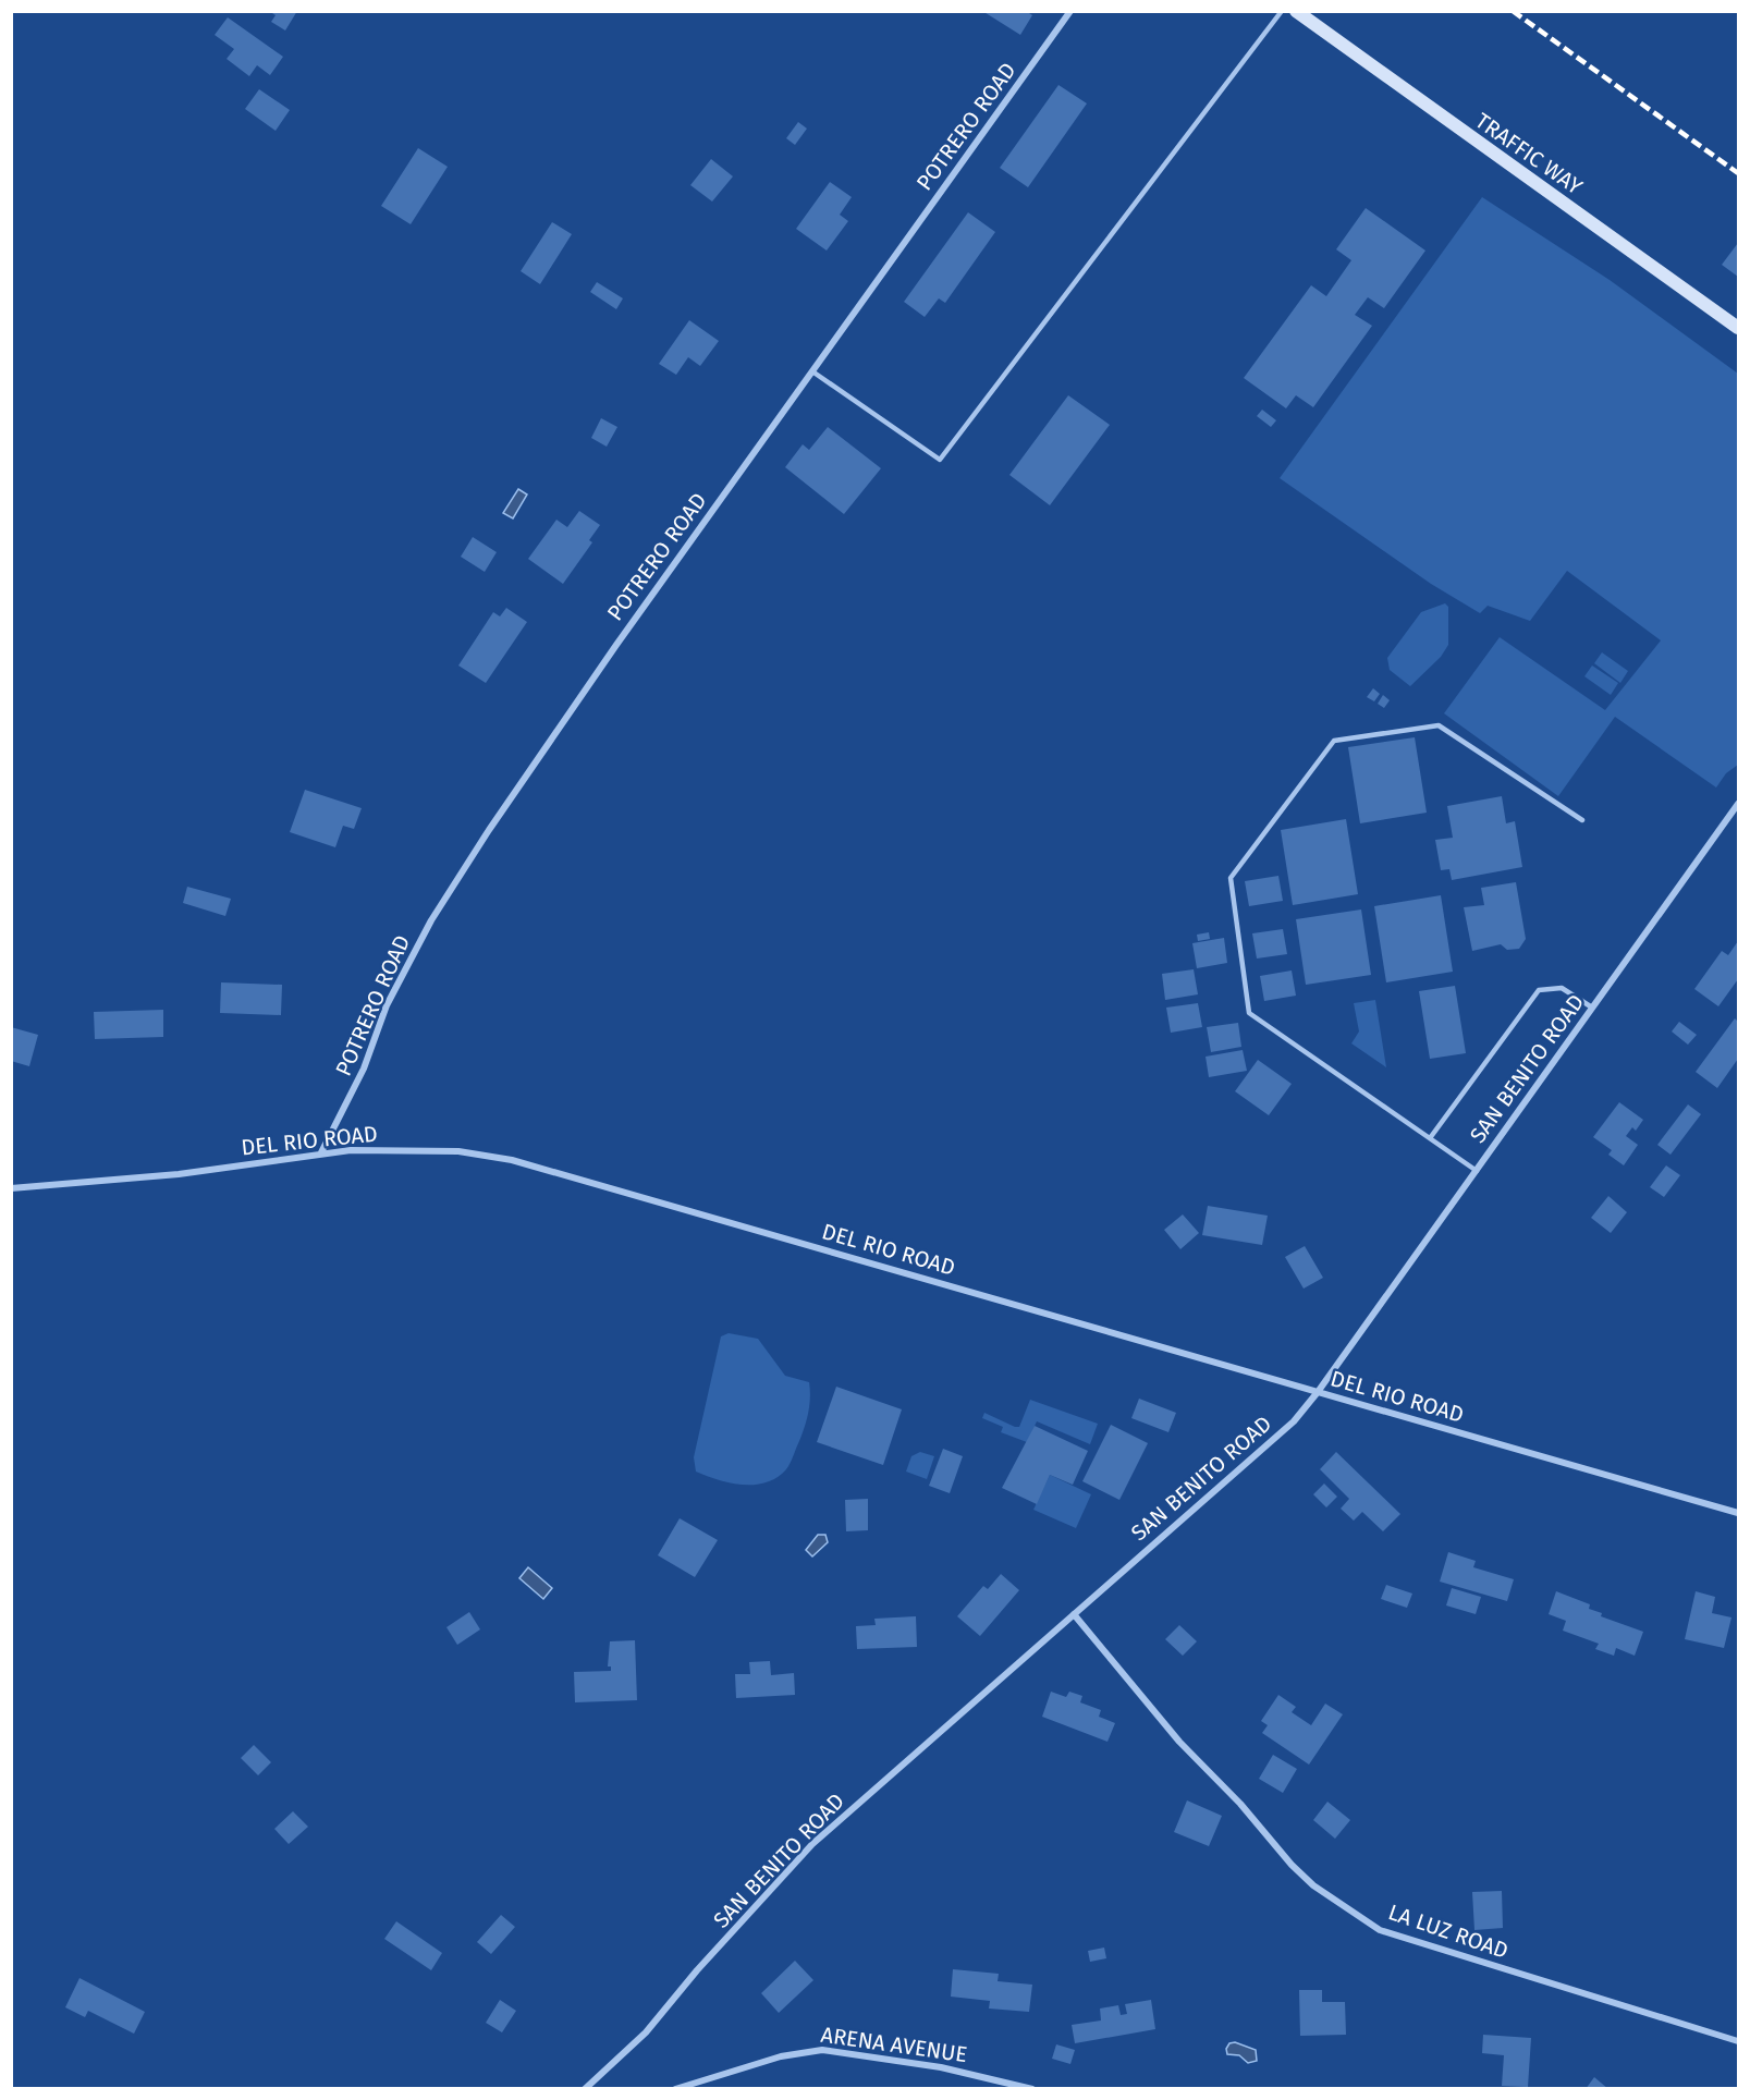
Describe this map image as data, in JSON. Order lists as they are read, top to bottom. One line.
{"streets":{"street":["POTRERO ROAD","TRAFFIC WAY","SAN BENITO ROAD","DEL RIO ROAD","LA LUZ ROAD","ARENA AVENUE"]},"crossings":[["POTRERO ROAD","DEL RIO ROAD"],["SAN BENITO ROAD","DEL RIO ROAD"],["SAN BENITO ROAD","LA LUZ ROAD"]]}
